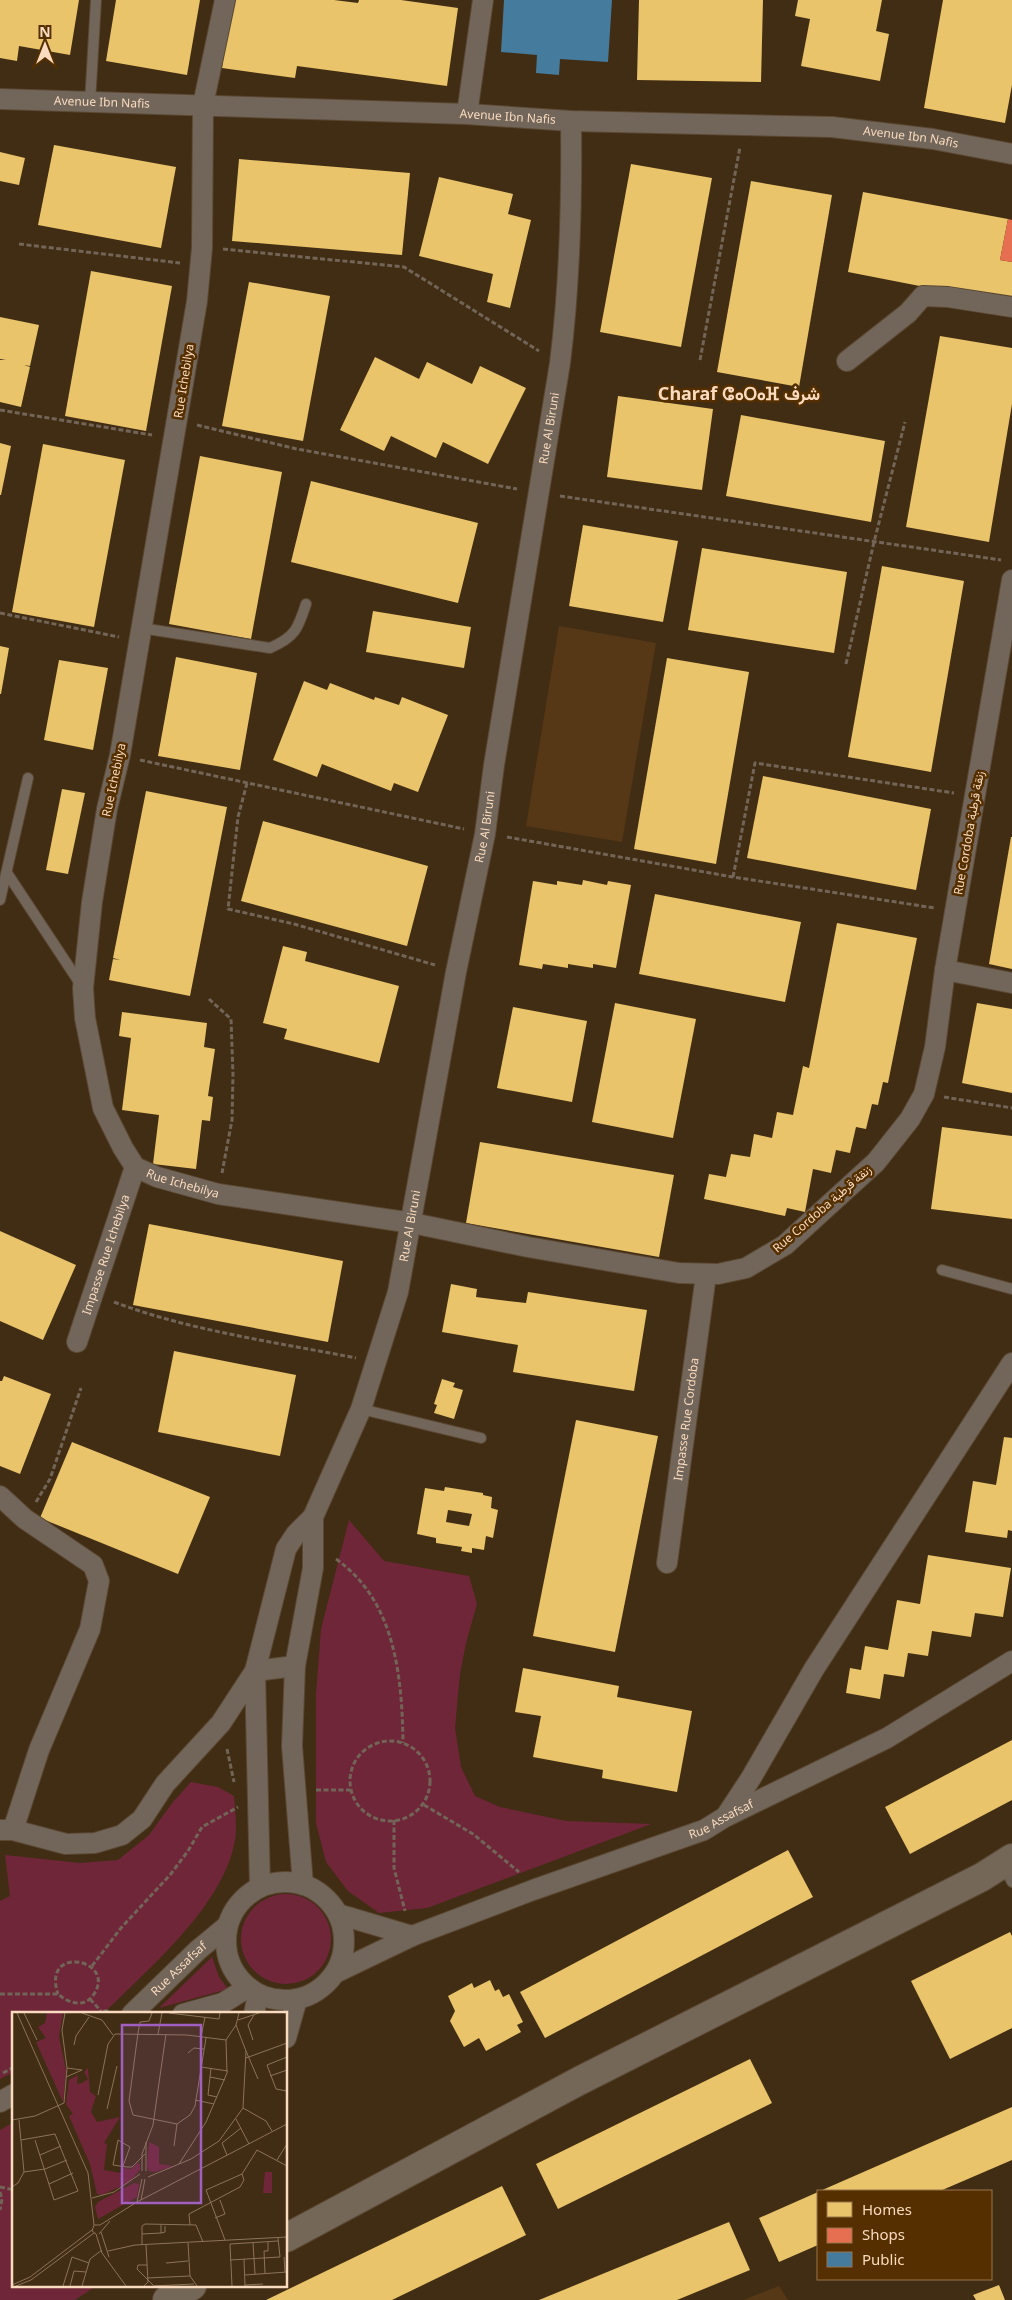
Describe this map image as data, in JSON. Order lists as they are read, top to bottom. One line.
{"streets":{"street":["Avenue Ibn Nafis","Rue Ichebilya","Rue Al Biruni","Rue Cordoba زنقة قرطبة","Impasse Rue Ichebilya","Impasse Rue Cordoba","Rue Assafsaf"]},"crossings":[["Avenue Ibn Nafis","Rue Ichebilya"],["Avenue Ibn Nafis","Rue Al Biruni"],["Rue Ichebilya","Rue Al Biruni"],["Rue Ichebilya","Rue Cordoba زنقة قرطبة"],["Rue Ichebilya","Impasse Rue Ichebilya"],["Rue Al Biruni","Rue Cordoba زنقة قرطبة"],["Rue Cordoba زنقة قرطبة","Impasse Rue Cordoba"]],"districts":["Charaf ⵛⴰⵔⴰⴼ شرف"],"legend":["Homes","Shops","Public"],"north":"top"}
